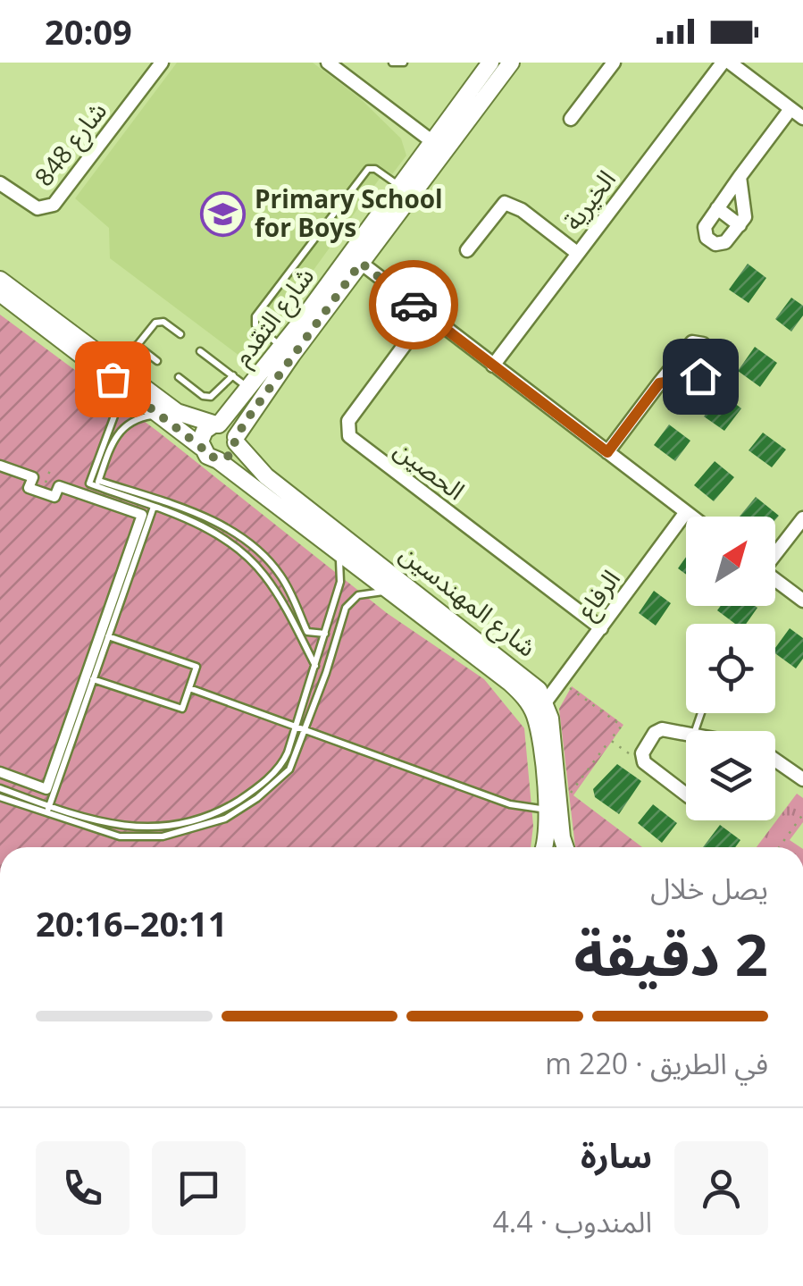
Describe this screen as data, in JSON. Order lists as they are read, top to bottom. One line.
{"streets":{"street":["شارع 848","الخيرية","شارع التقدم","الحصين","الرفاع","شارع المهندسين"]},"crossings":[["شارع التقدم","شارع المهندسين"],["الحصين","الرفاع"],["الرفاع","شارع المهندسين"]],"places":{"school or university":["Primary School for Boys"]},"north":"top right","page":{"status":"20:09","heading":["2 دقيقة","يصل خلال","20:11–20:16"],"panel":["سارة","المندوب · 4.4"],"bar":"في الطريق · 220 m"}}
